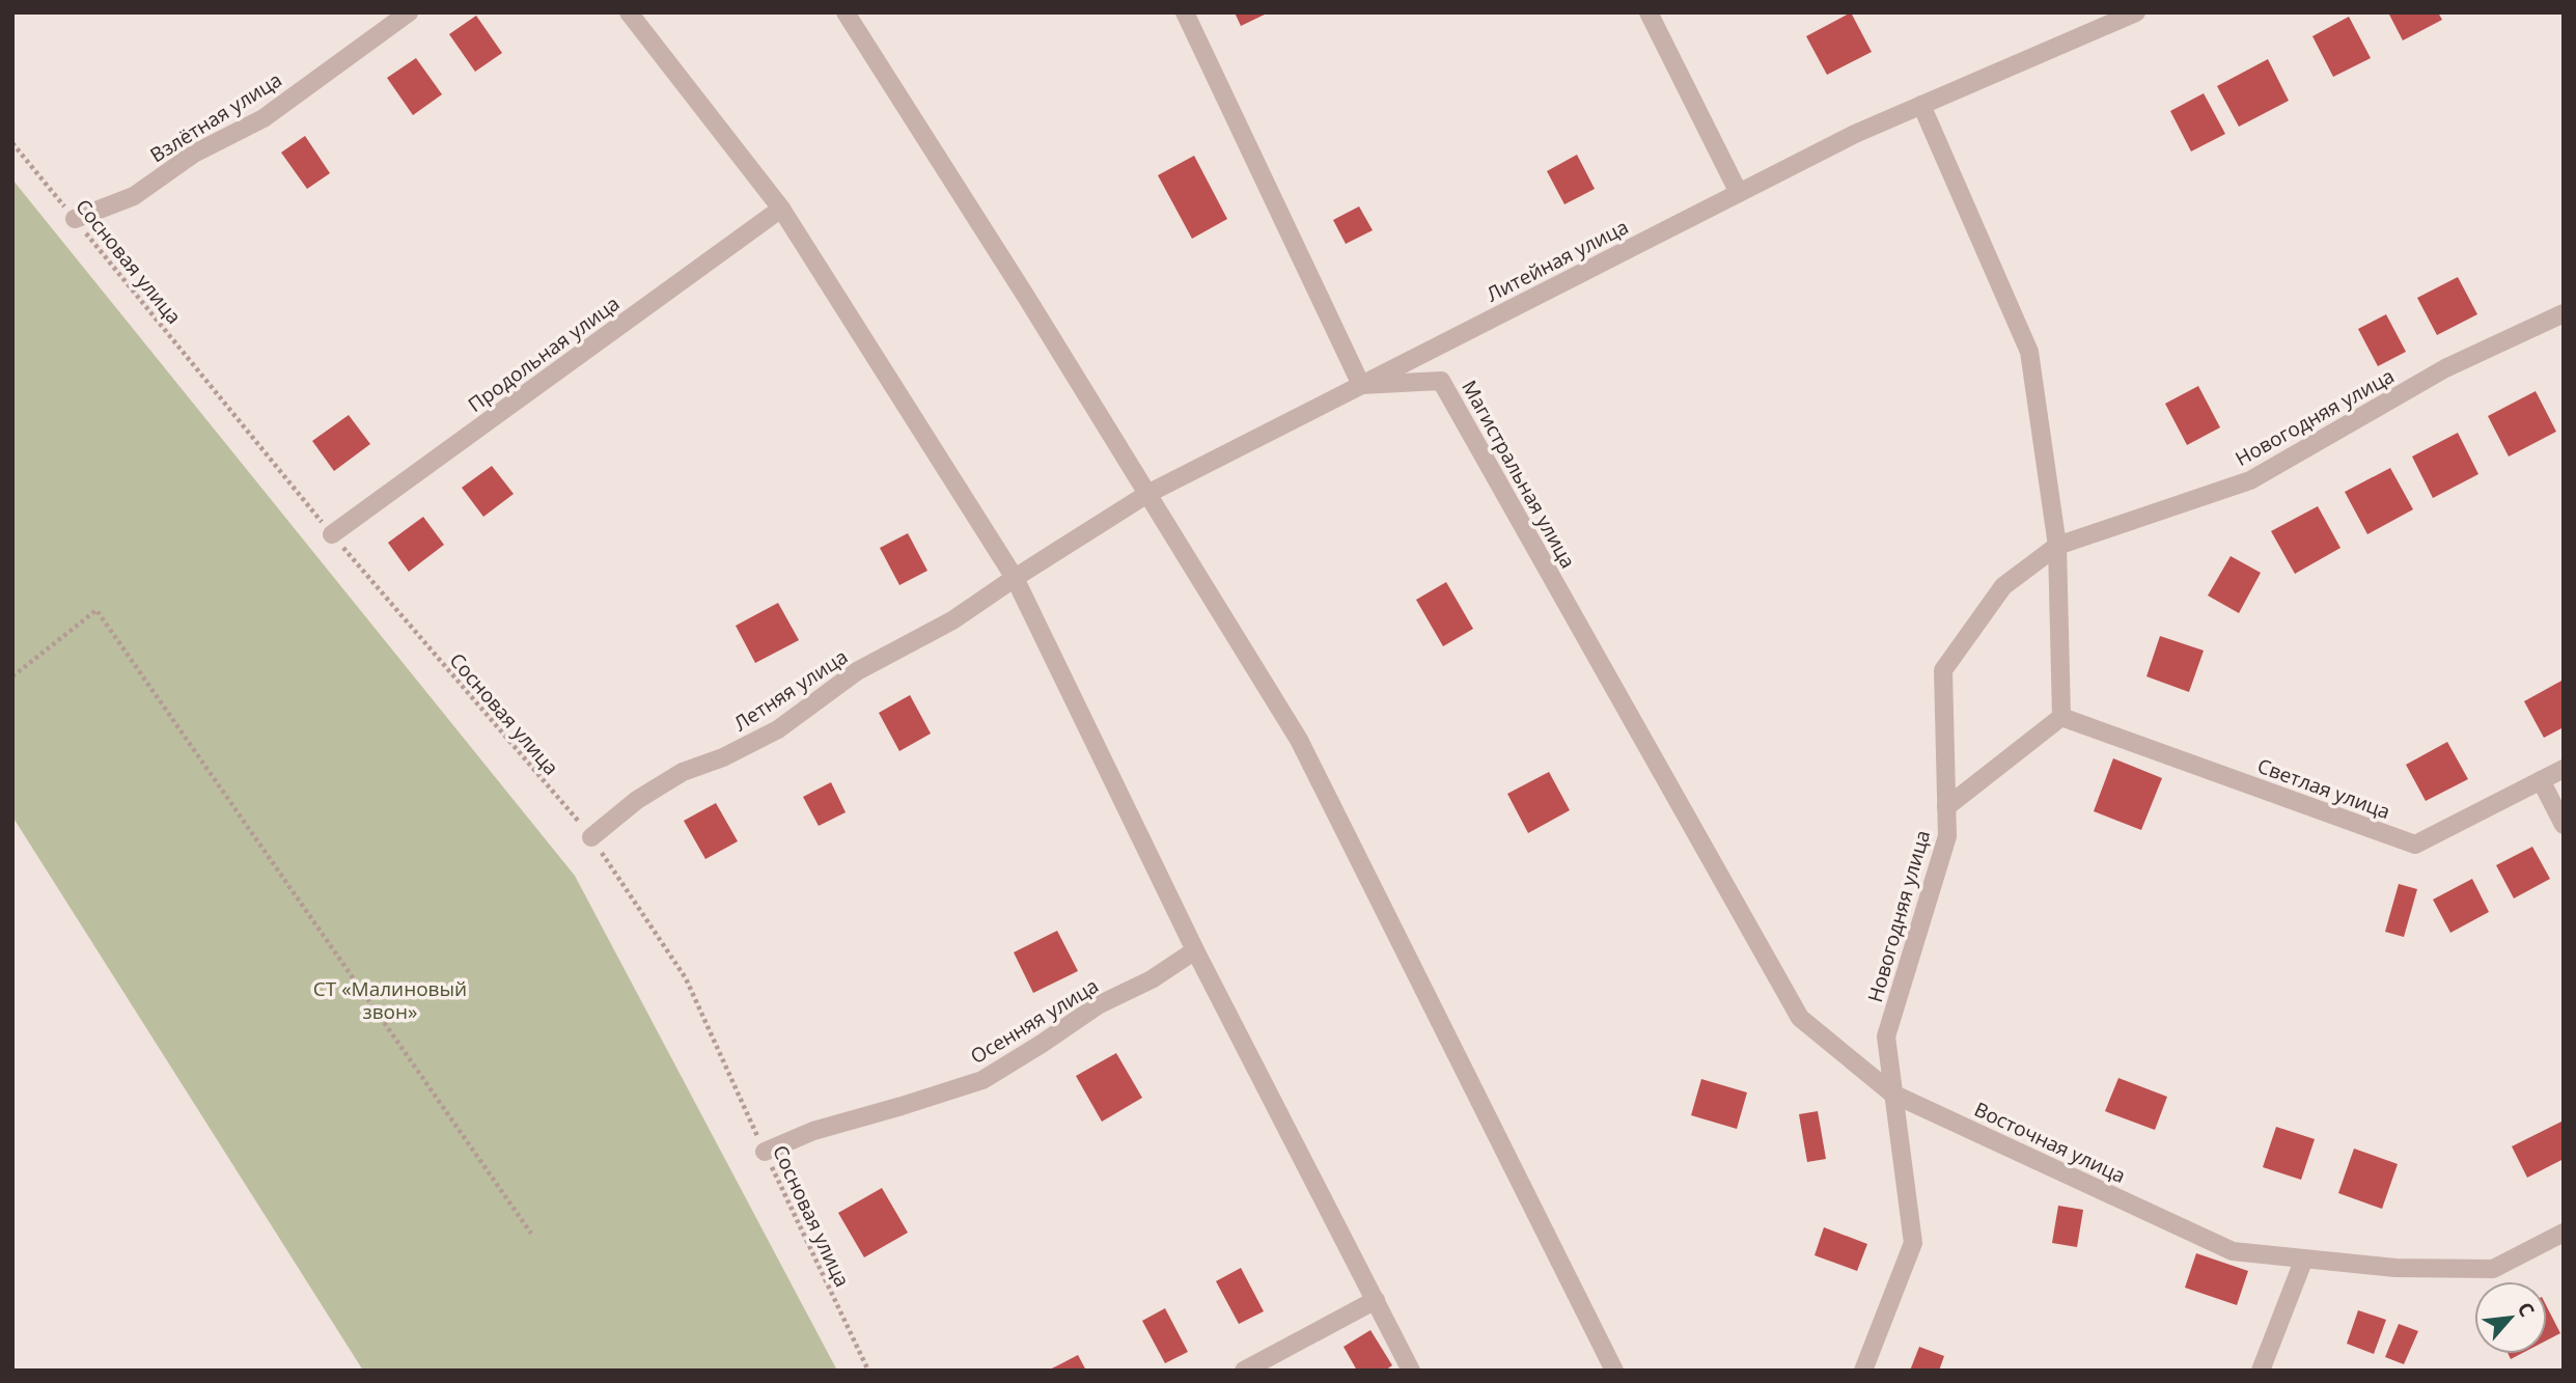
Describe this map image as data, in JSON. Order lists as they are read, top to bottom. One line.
{"streets":{"street":["Взлётная улица","Литейная улица","Продольная улица","Новогодняя улица","Магистральная улица","Летняя улица","Светлая улица","Осенняя улица","Восточная улица"],"path":["Сосновая улица"]},"crossings":[["Взлётная улица","Сосновая улица"],["Литейная улица","Магистральная улица"],["Литейная улица","Летняя улица"],["Сосновая улица","Продольная улица"],["Сосновая улица","Летняя улица"],["Сосновая улица","Осенняя улица"],["Новогодняя улица","Восточная улица"],["Магистральная улица","Восточная улица"]],"parks":["СТ «Малиновый звон»"],"north":"top right"}
